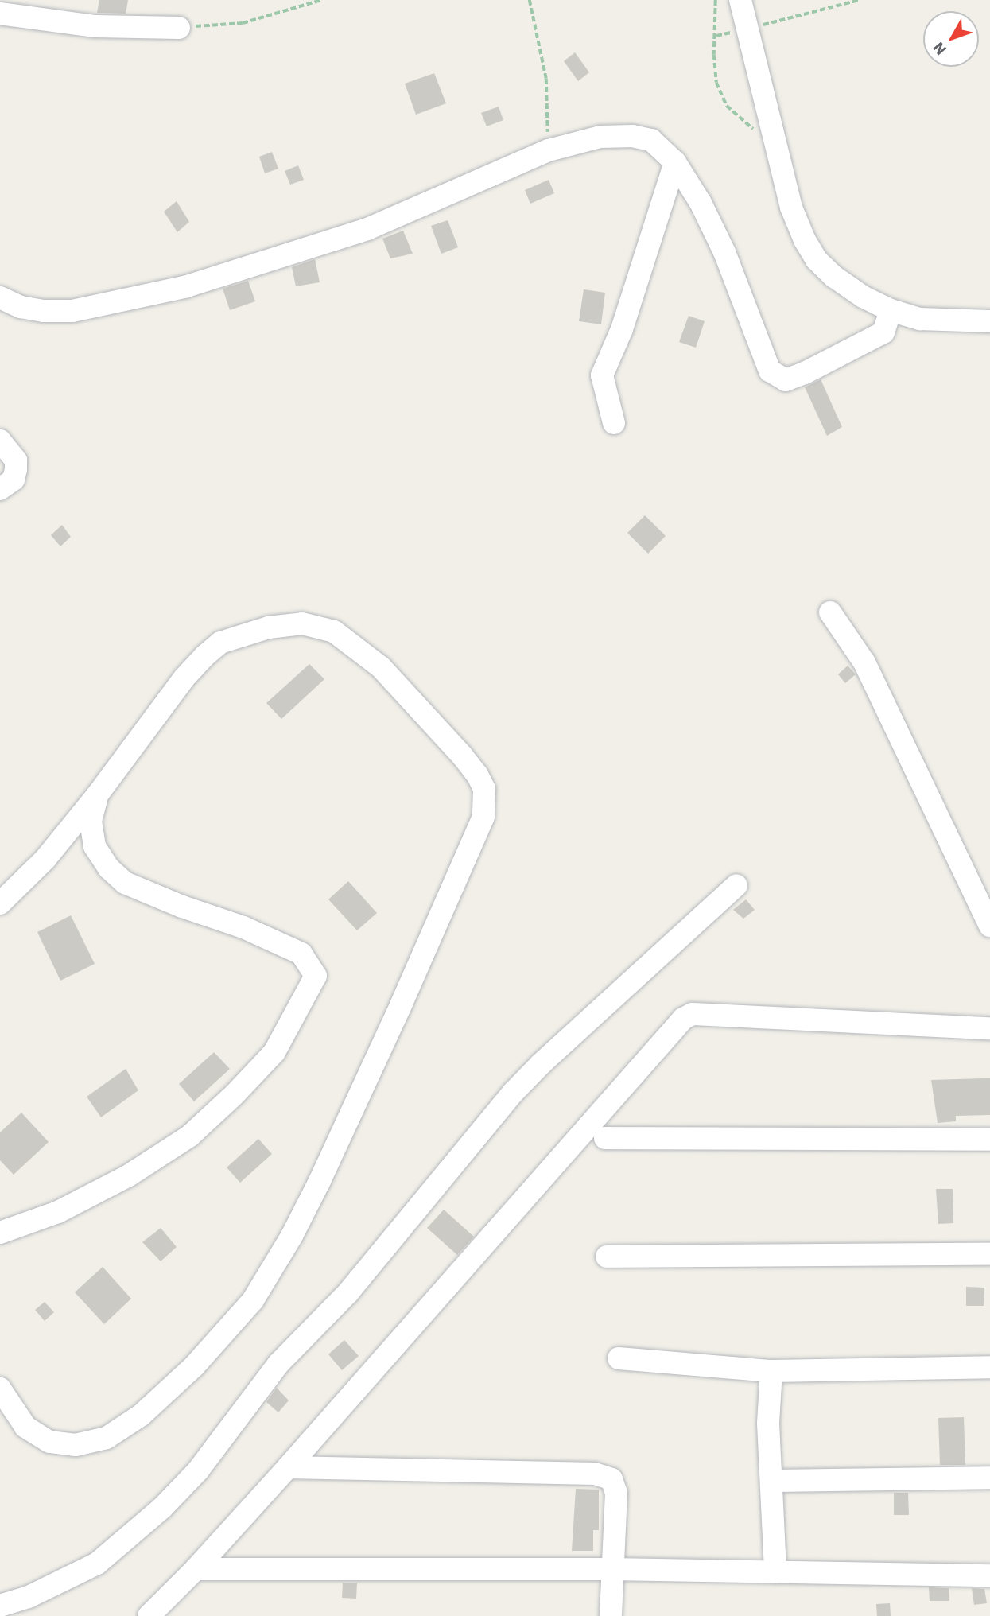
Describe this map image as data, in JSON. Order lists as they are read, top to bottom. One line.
{"north":"bottom left"}
